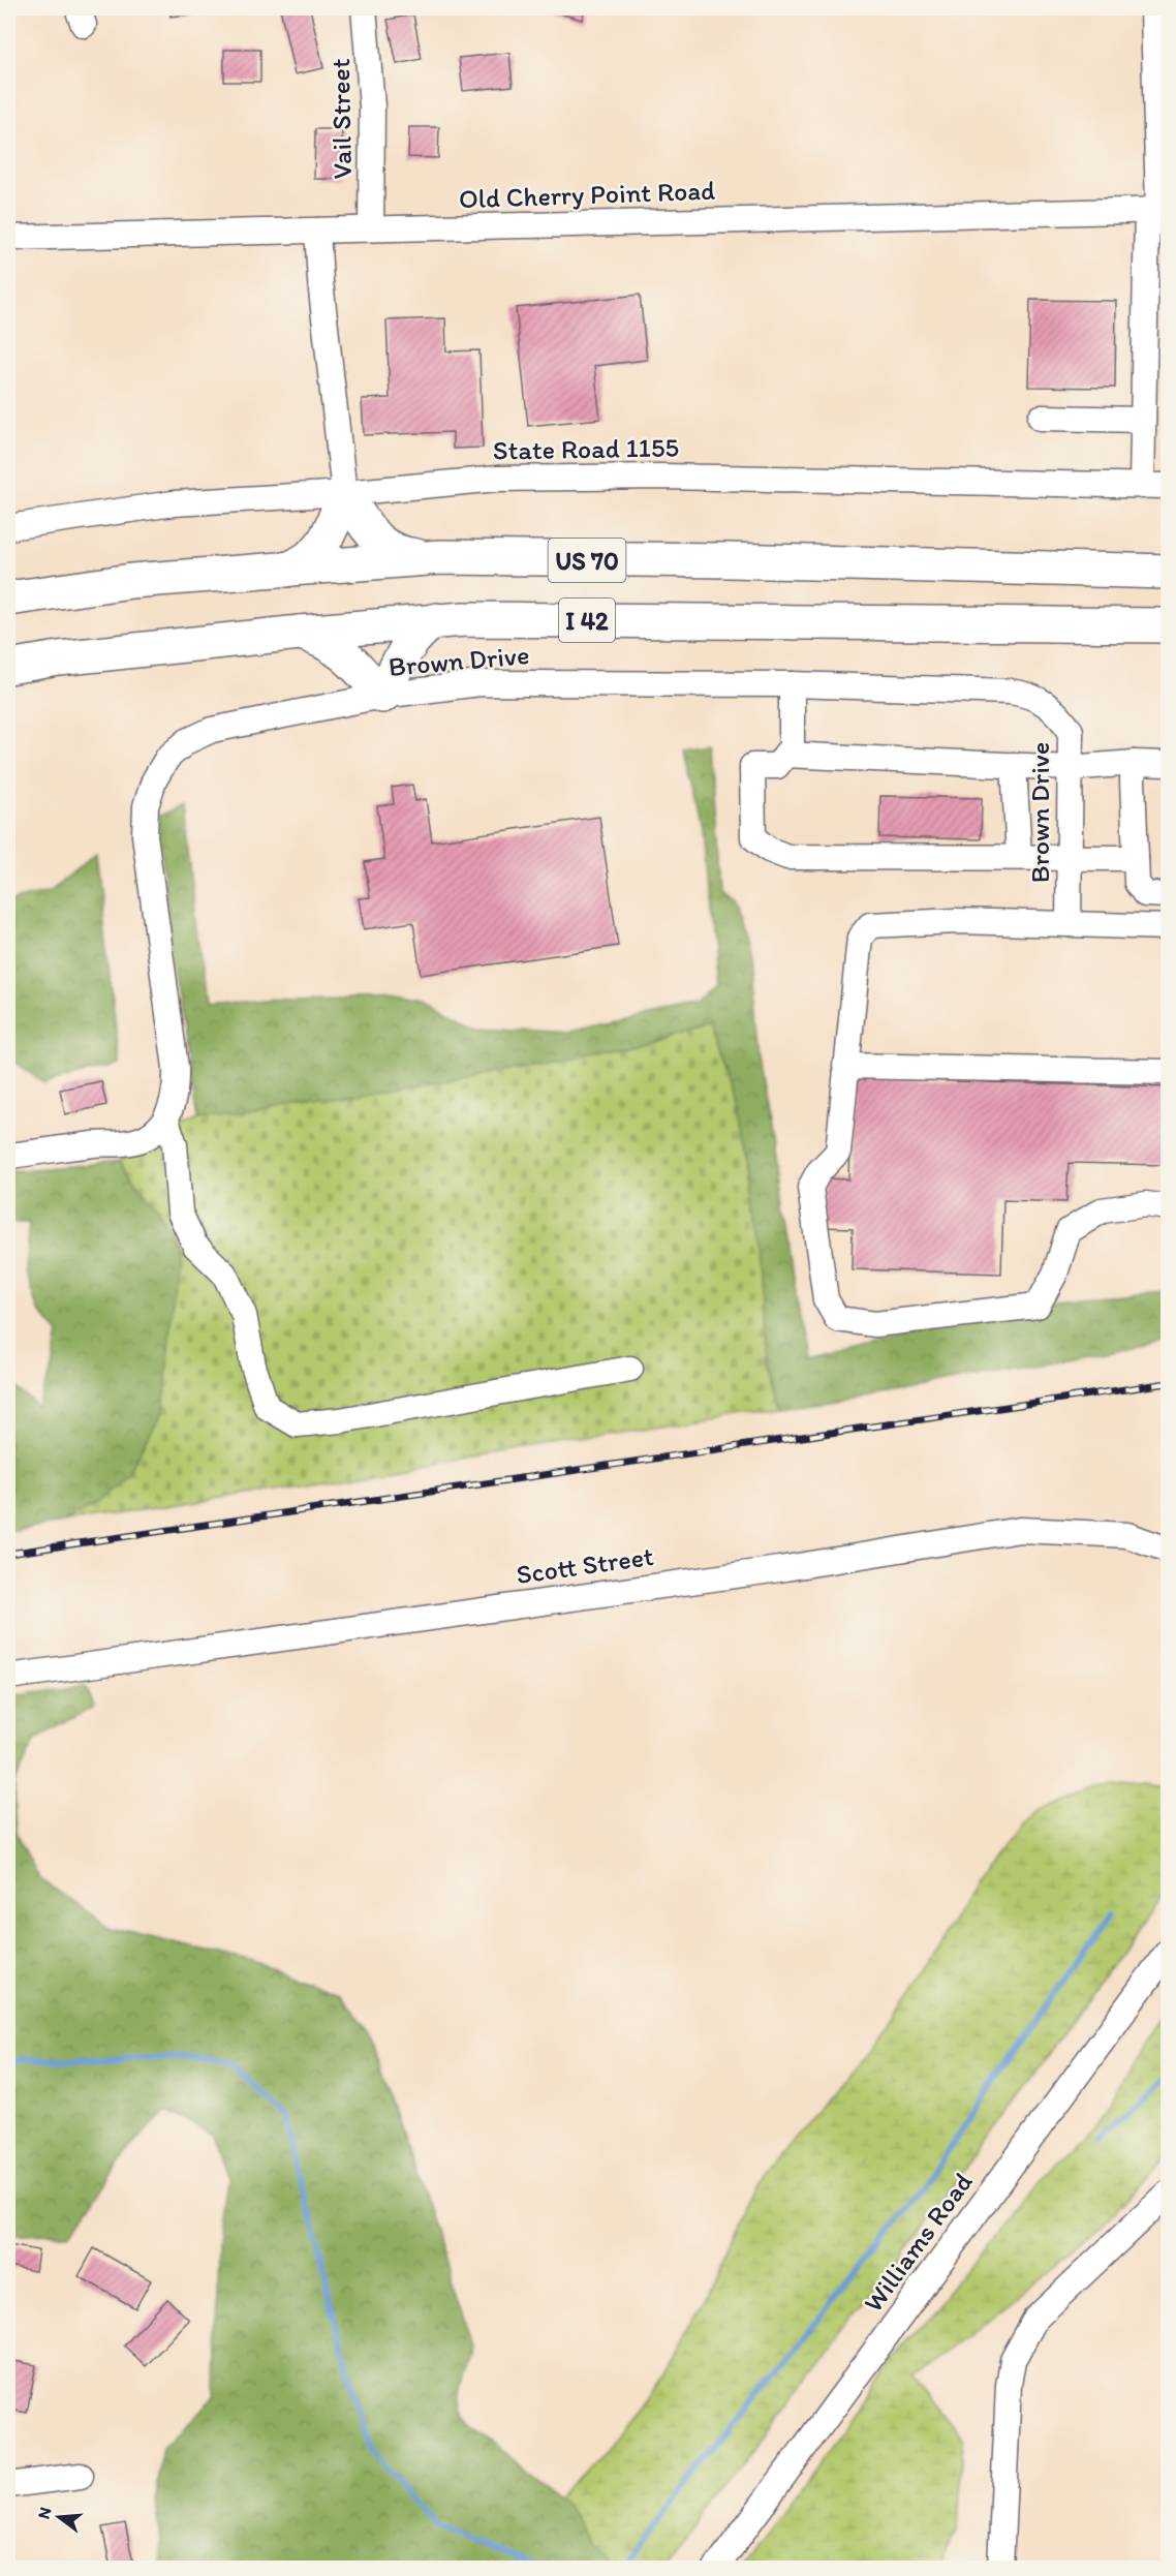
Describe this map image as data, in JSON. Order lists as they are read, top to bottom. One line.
{"streets":{"highway":["US 70","I 42"],"street":["Vail Street","Old Cherry Point Road","State Road 1155","Brown Drive","Scott Street","Williams Road"]},"crossings":[["Vail Street","Old Cherry Point Road"]],"north":"left"}
